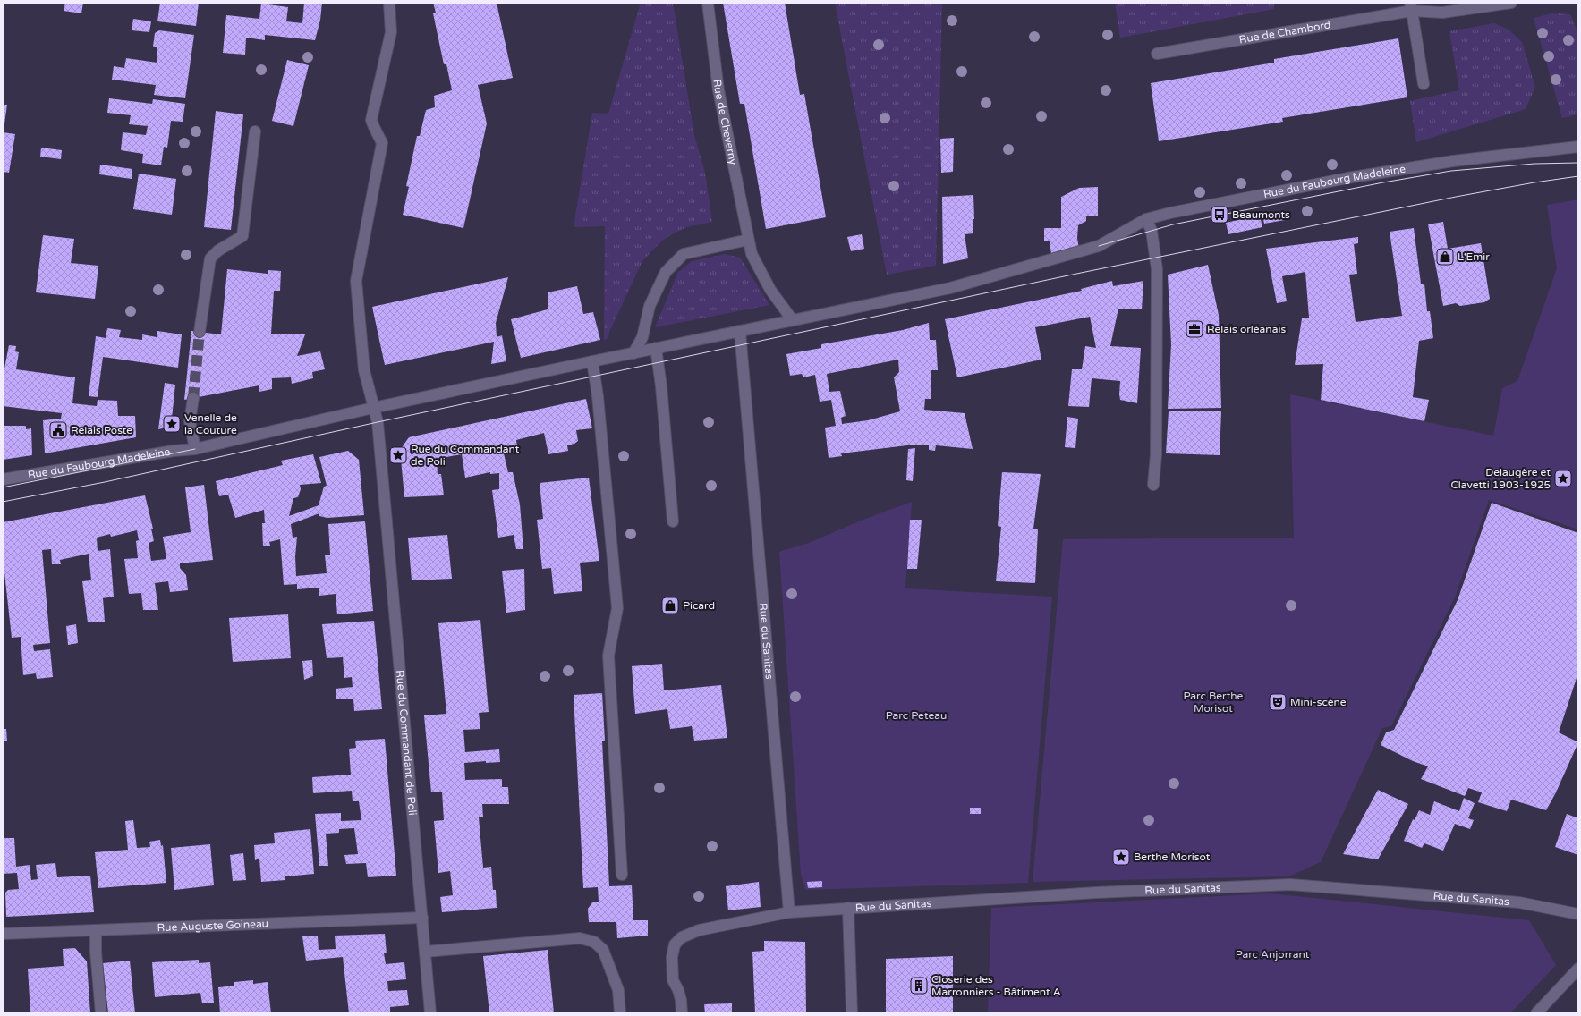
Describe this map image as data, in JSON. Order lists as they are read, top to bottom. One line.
{"streets":{"street":["Rue de Chambord","Rue de Cheverny","Rue du Faubourg Madeleine","Rue du Sanitas","Rue du Commandant de Poli","Rue Auguste Goineau"]},"crossings":[["Rue de Cheverny","Rue du Faubourg Madeleine"],["Rue du Faubourg Madeleine","Rue du Sanitas"],["Rue du Faubourg Madeleine","Rue du Commandant de Poli"],["Rue du Commandant de Poli","Rue Auguste Goineau"]],"parks":["Parc Berthe Morisot","Parc Peteau","Parc Anjorrant"],"places":{"bus stop":["Beaumonts"],"shop":["L'Emir","Picard"],"office":["Relais orléanais"],"place":["Venelle de la Couture","Rue du Commandant de Poli","Delaugère et Clavetti 1903-1925","Berthe Morisot"],"public building":["Relais Poste"],"theatre":["Mini-scène"],"building":["Closerie des Marronniers - Bâtiment A"]}}
